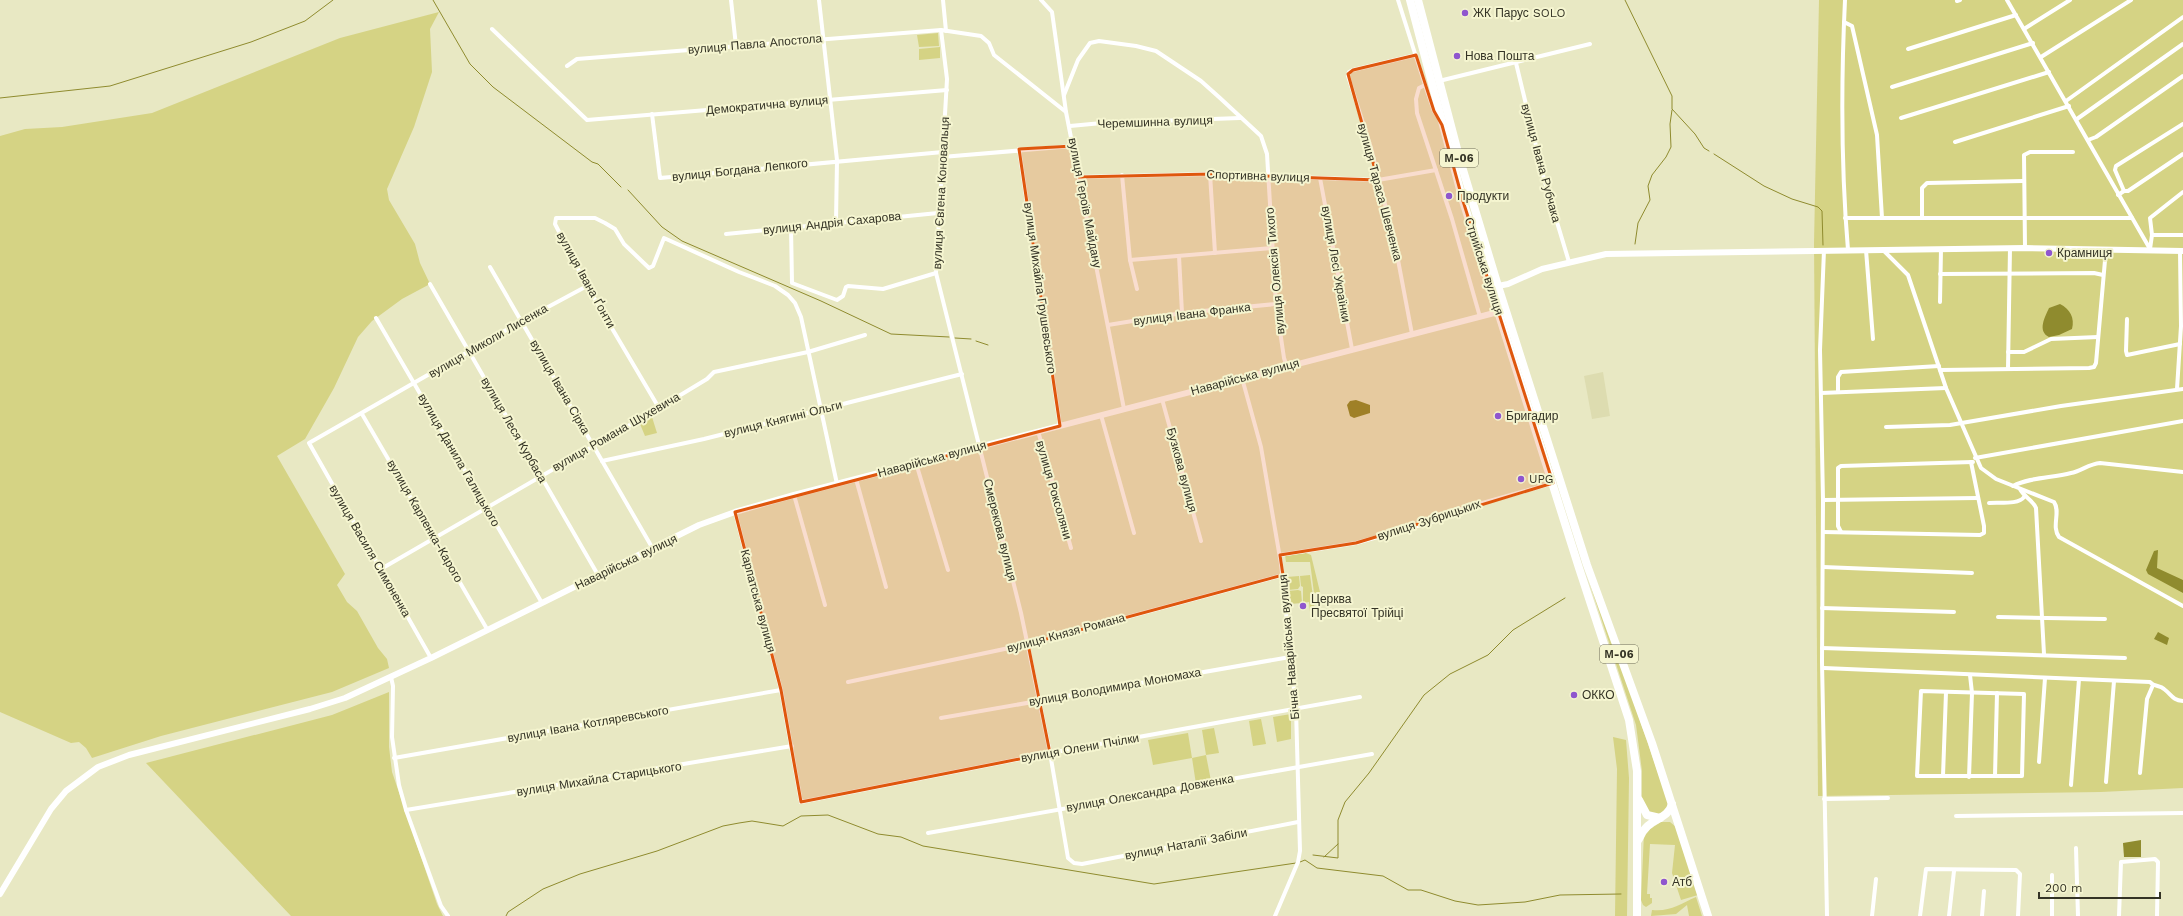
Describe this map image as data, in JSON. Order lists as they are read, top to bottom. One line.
{"streets":{"highway":["М-06","Стрийська вулиця"],"street":["вулиця Павла Апостола","Демократична вулиця","Черемшинна вулиця","вулиця Івана Рубчака","вулиця Богдана Лепкого","Спортивна вулиця","вулиця Тараса Шевченка","вулиця Євгена Коновальця","вулиця Героїв Майдану","вулиця Андрія Сахарова","вулиця Лесі Українки","вулиця Олексія Тихого","вулиця Івана Ґонти","вулиця Михайла Грушевського","вулиця Івана Франка","вулиця Миколи Лисенка","Наварійська вулиця","вулиця Івана Сірка","вулиця Княгині Ольги","вулиця Леся Курбаса","вулиця Романа Шухевича","вулиця Данила Галицького","Бузкова вулиця","вулиця Роксоляни","вулиця Зубрицьких","вулиця Карпенка-Карого","Смерекова вулиця","вулиця Василя Симоненка","Карпатська вулиця","вулиця Князя Романа","Бічна Наварійська вулиця","вулиця Володимира Мономаха","вулиця Івана Котляревського","вулиця Олени Пчілки","вулиця Михайла Старицького","вулиця Олександра Довженка","вулиця Наталії Забіли"]},"crossings":[["вулиця Павла Апостола","вулиця Євгена Коновальця"],["вулиця Павла Апостола","вулиця Героїв Майдану"],["Демократична вулиця","вулиця Богдана Лепкого"],["Демократична вулиця","вулиця Євгена Коновальця"],["Черемшинна вулиця","вулиця Героїв Майдану"],["Черемшинна вулиця","вулиця Олексія Тихого"],["М-06","Стрийська вулиця"],["вулиця Богдана Лепкого","вулиця Євгена Коновальця"],["Спортивна вулиця","вулиця Тараса Шевченка"],["Спортивна вулиця","вулиця Героїв Майдану"],["Спортивна вулиця","вулиця Лесі Українки"],["Спортивна вулиця","вулиця Олексія Тихого"],["вулиця Тараса Шевченка","Наварійська вулиця"],["вулиця Євгена Коновальця","вулиця Андрія Сахарова"],["вулиця Євгена Коновальця","Наварійська вулиця"],["вулиця Євгена Коновальця","вулиця Княгині Ольги"],["вулиця Євгена Коновальця","Смерекова вулиця"],["вулиця Героїв Майдану","вулиця Олексія Тихого"],["вулиця Героїв Майдану","вулиця Івана Франка"],["вулиця Героїв Майдану","Наварійська вулиця"],["вулиця Лесі Українки","Наварійська вулиця"],["Стрийська вулиця","Наварійська вулиця"],["Стрийська вулиця","вулиця Зубрицьких"],["вулиця Олексія Тихого","вулиця Івана Франка"],["вулиця Олексія Тихого","Наварійська вулиця"],["вулиця Івана Ґонти","вулиця Миколи Лисенка"],["вулиця Івана Ґонти","вулиця Романа Шухевича"],["вулиця Михайла Грушевського","Наварійська вулиця"],["вулиця Миколи Лисенка","вулиця Івана Сірка"],["вулиця Миколи Лисенка","вулиця Леся Курбаса"],["вулиця Миколи Лисенка","вулиця Данила Галицького"],["вулиця Миколи Лисенка","вулиця Карпенка-Карого"],["вулиця Миколи Лисенка","вулиця Василя Симоненка"],["Наварійська вулиця","вулиця Івана Сірка"],["Наварійська вулиця","вулиця Леся Курбаса"],["Наварійська вулиця","вулиця Данила Галицького"],["Наварійська вулиця","Бузкова вулиця"],["Наварійська вулиця","вулиця Роксоляни"],["Наварійська вулиця","вулиця Карпенка-Карого"],["Наварійська вулиця","Смерекова вулиця"],["Наварійська вулиця","вулиця Василя Симоненка"],["Наварійська вулиця","Карпатська вулиця"],["Наварійська вулиця","Бічна Наварійська вулиця"],["вулиця Івана Сірка","вулиця Княгині Ольги"],["вулиця Івана Сірка","вулиця Романа Шухевича"],["вулиця Леся Курбаса","вулиця Романа Шухевича"],["вулиця Романа Шухевича","вулиця Данила Галицького"],["вулиця Романа Шухевича","вулиця Карпенка-Карого"],["вулиця Романа Шухевича","вулиця Василя Симоненка"],["вулиця Зубрицьких","Бічна Наварійська вулиця"],["Смерекова вулиця","вулиця Князя Романа"],["Смерекова вулиця","вулиця Володимира Мономаха"],["Смерекова вулиця","вулиця Олени Пчілки"],["Смерекова вулиця","вулиця Олександра Довженка"],["Смерекова вулиця","вулиця Наталії Забіли"],["Карпатська вулиця","вулиця Івана Котляревського"],["Карпатська вулиця","вулиця Олени Пчілки"],["Карпатська вулиця","вулиця Михайла Старицького"],["вулиця Князя Романа","Бічна Наварійська вулиця"],["Бічна Наварійська вулиця","вулиця Володимира Мономаха"],["Бічна Наварійська вулиця","вулиця Олени Пчілки"],["Бічна Наварійська вулиця","вулиця Олександра Довженка"],["Бічна Наварійська вулиця","вулиця Наталії Забіли"]],"places":["ЖК Парус SOLO","Нова Пошта","Продукти","Крамниця","Бригадир","UPG","Церква Пресвятої Трійці","ОККО","Атб"],"scale_bar":"200 m"}
